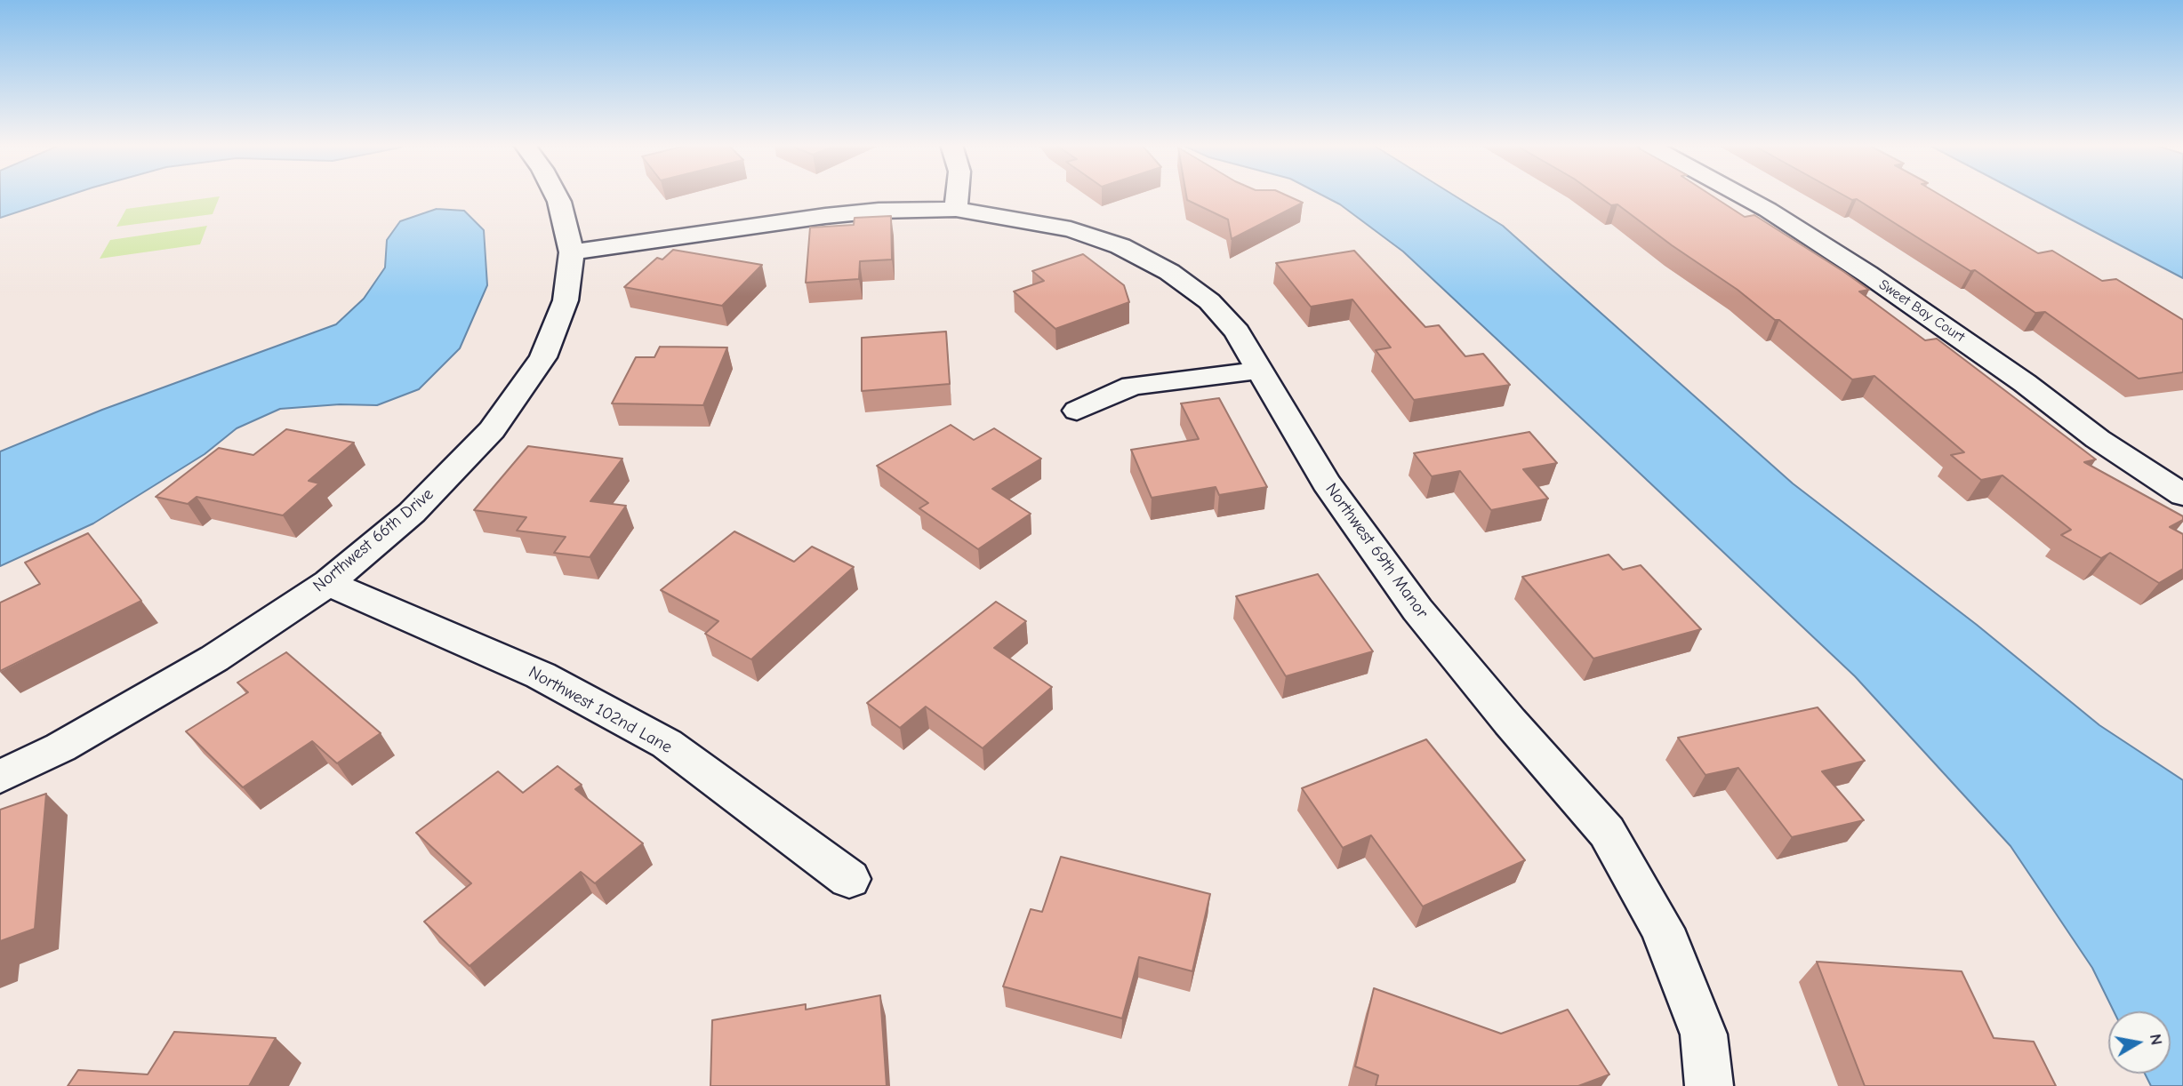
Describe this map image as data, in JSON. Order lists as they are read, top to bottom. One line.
{"streets":{"street":["Sweet Bay Court","Northwest 66th Drive","Northwest 69th Manor","Northwest 102nd Lane"]},"crossings":[["Northwest 66th Drive","Northwest 69th Manor"],["Northwest 66th Drive","Northwest 102nd Lane"]],"north":"right"}
